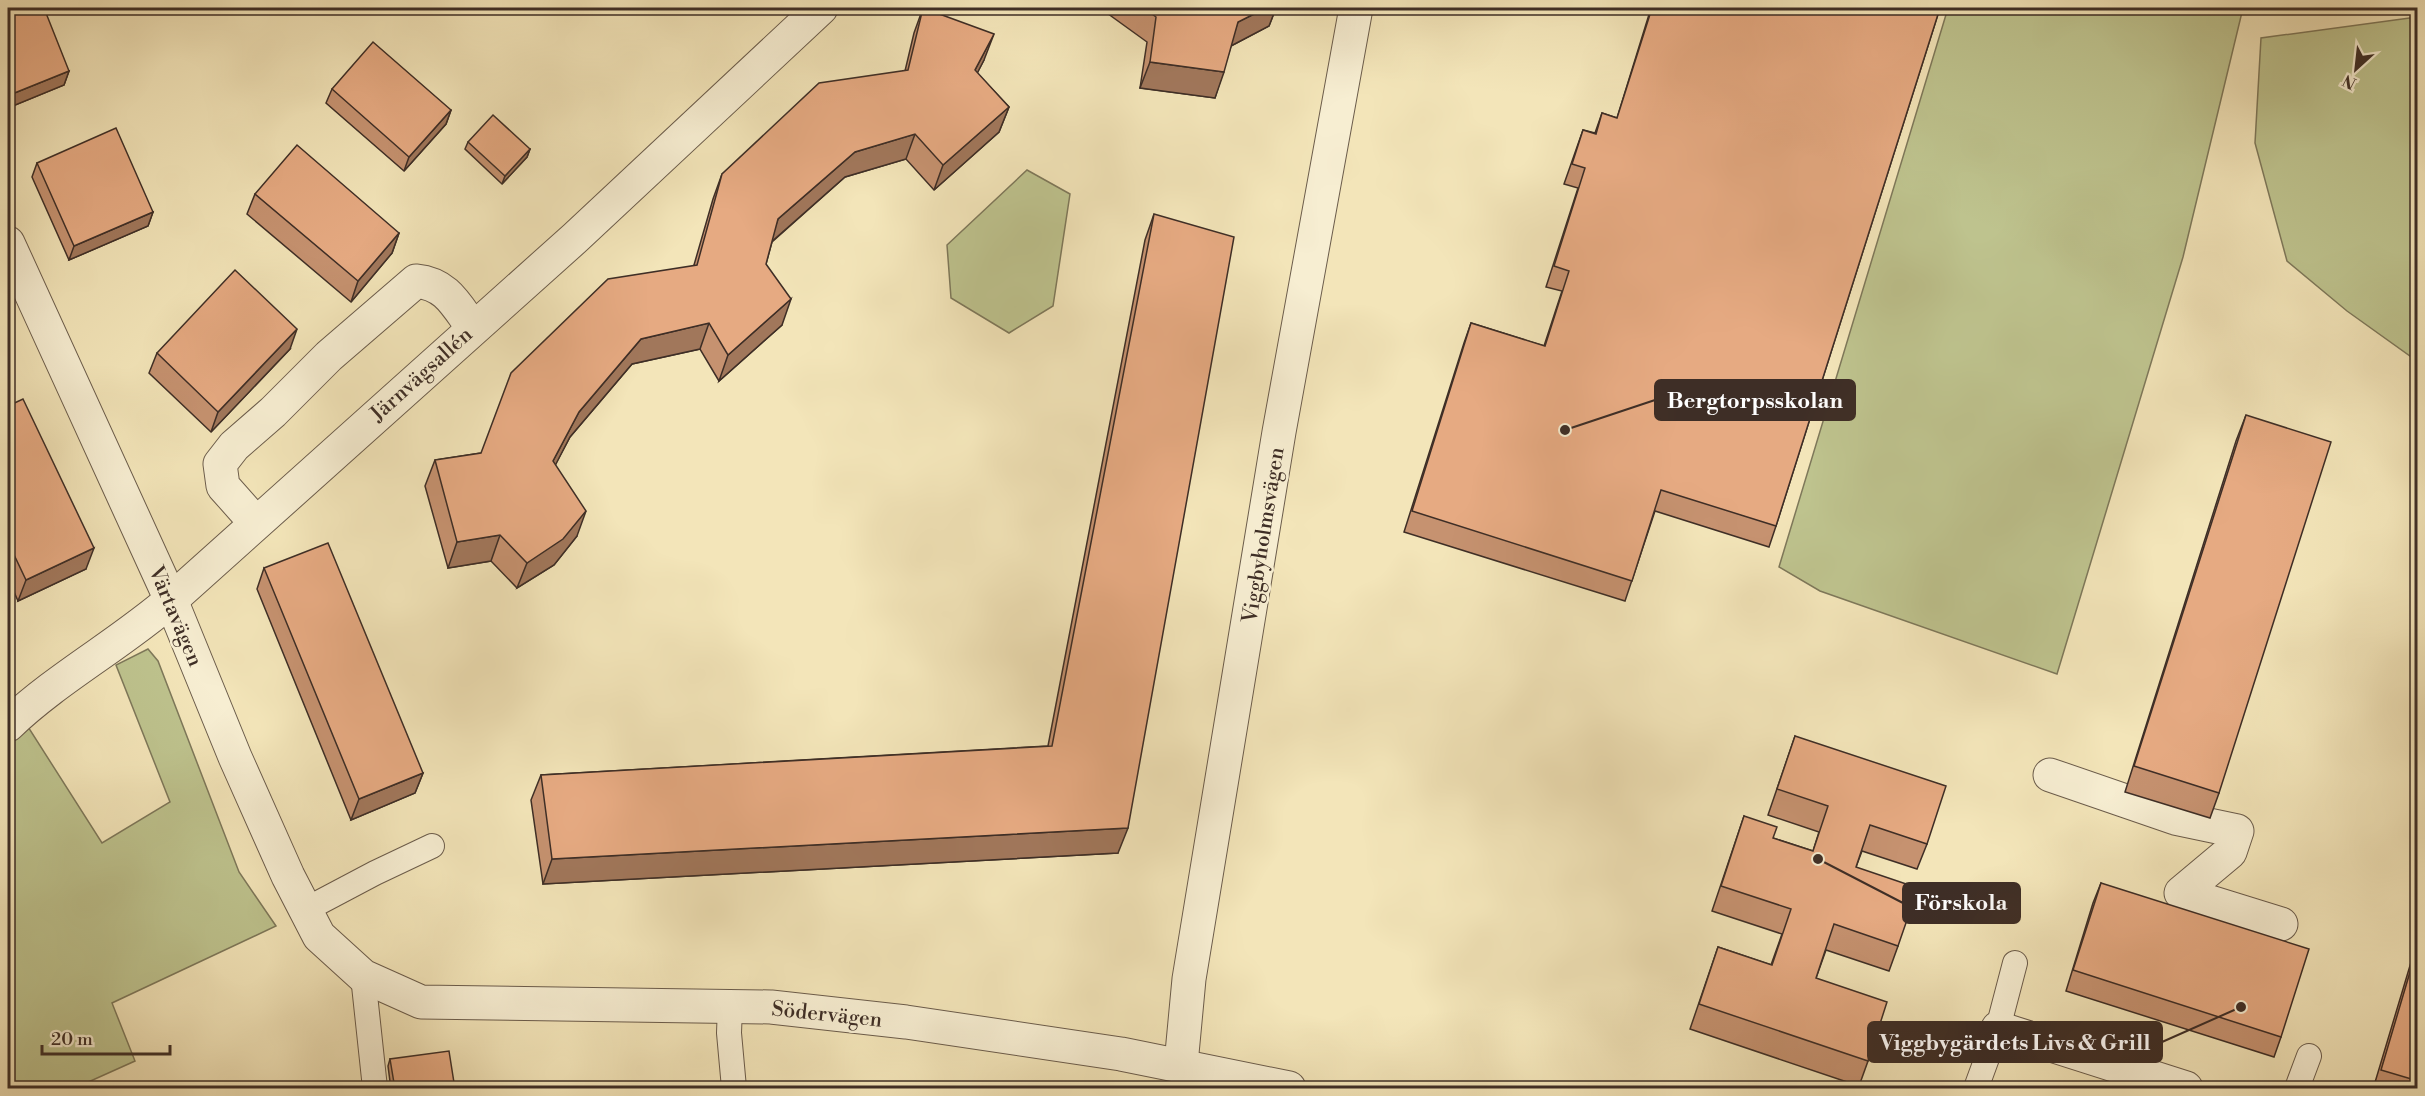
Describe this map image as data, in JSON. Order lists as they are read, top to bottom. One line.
{"streets":{"street":["Järnvägsallén","Viggbyholmsvägen","Värtavägen","Södervägen"]},"crossings":[["Järnvägsallén","Värtavägen"],["Viggbyholmsvägen","Södervägen"],["Värtavägen","Södervägen"]],"places":["Bergtorpsskolan","Förskola","Viggbygärdets Livs & Grill"],"scale_bar":"20 m","north":"bottom left"}
